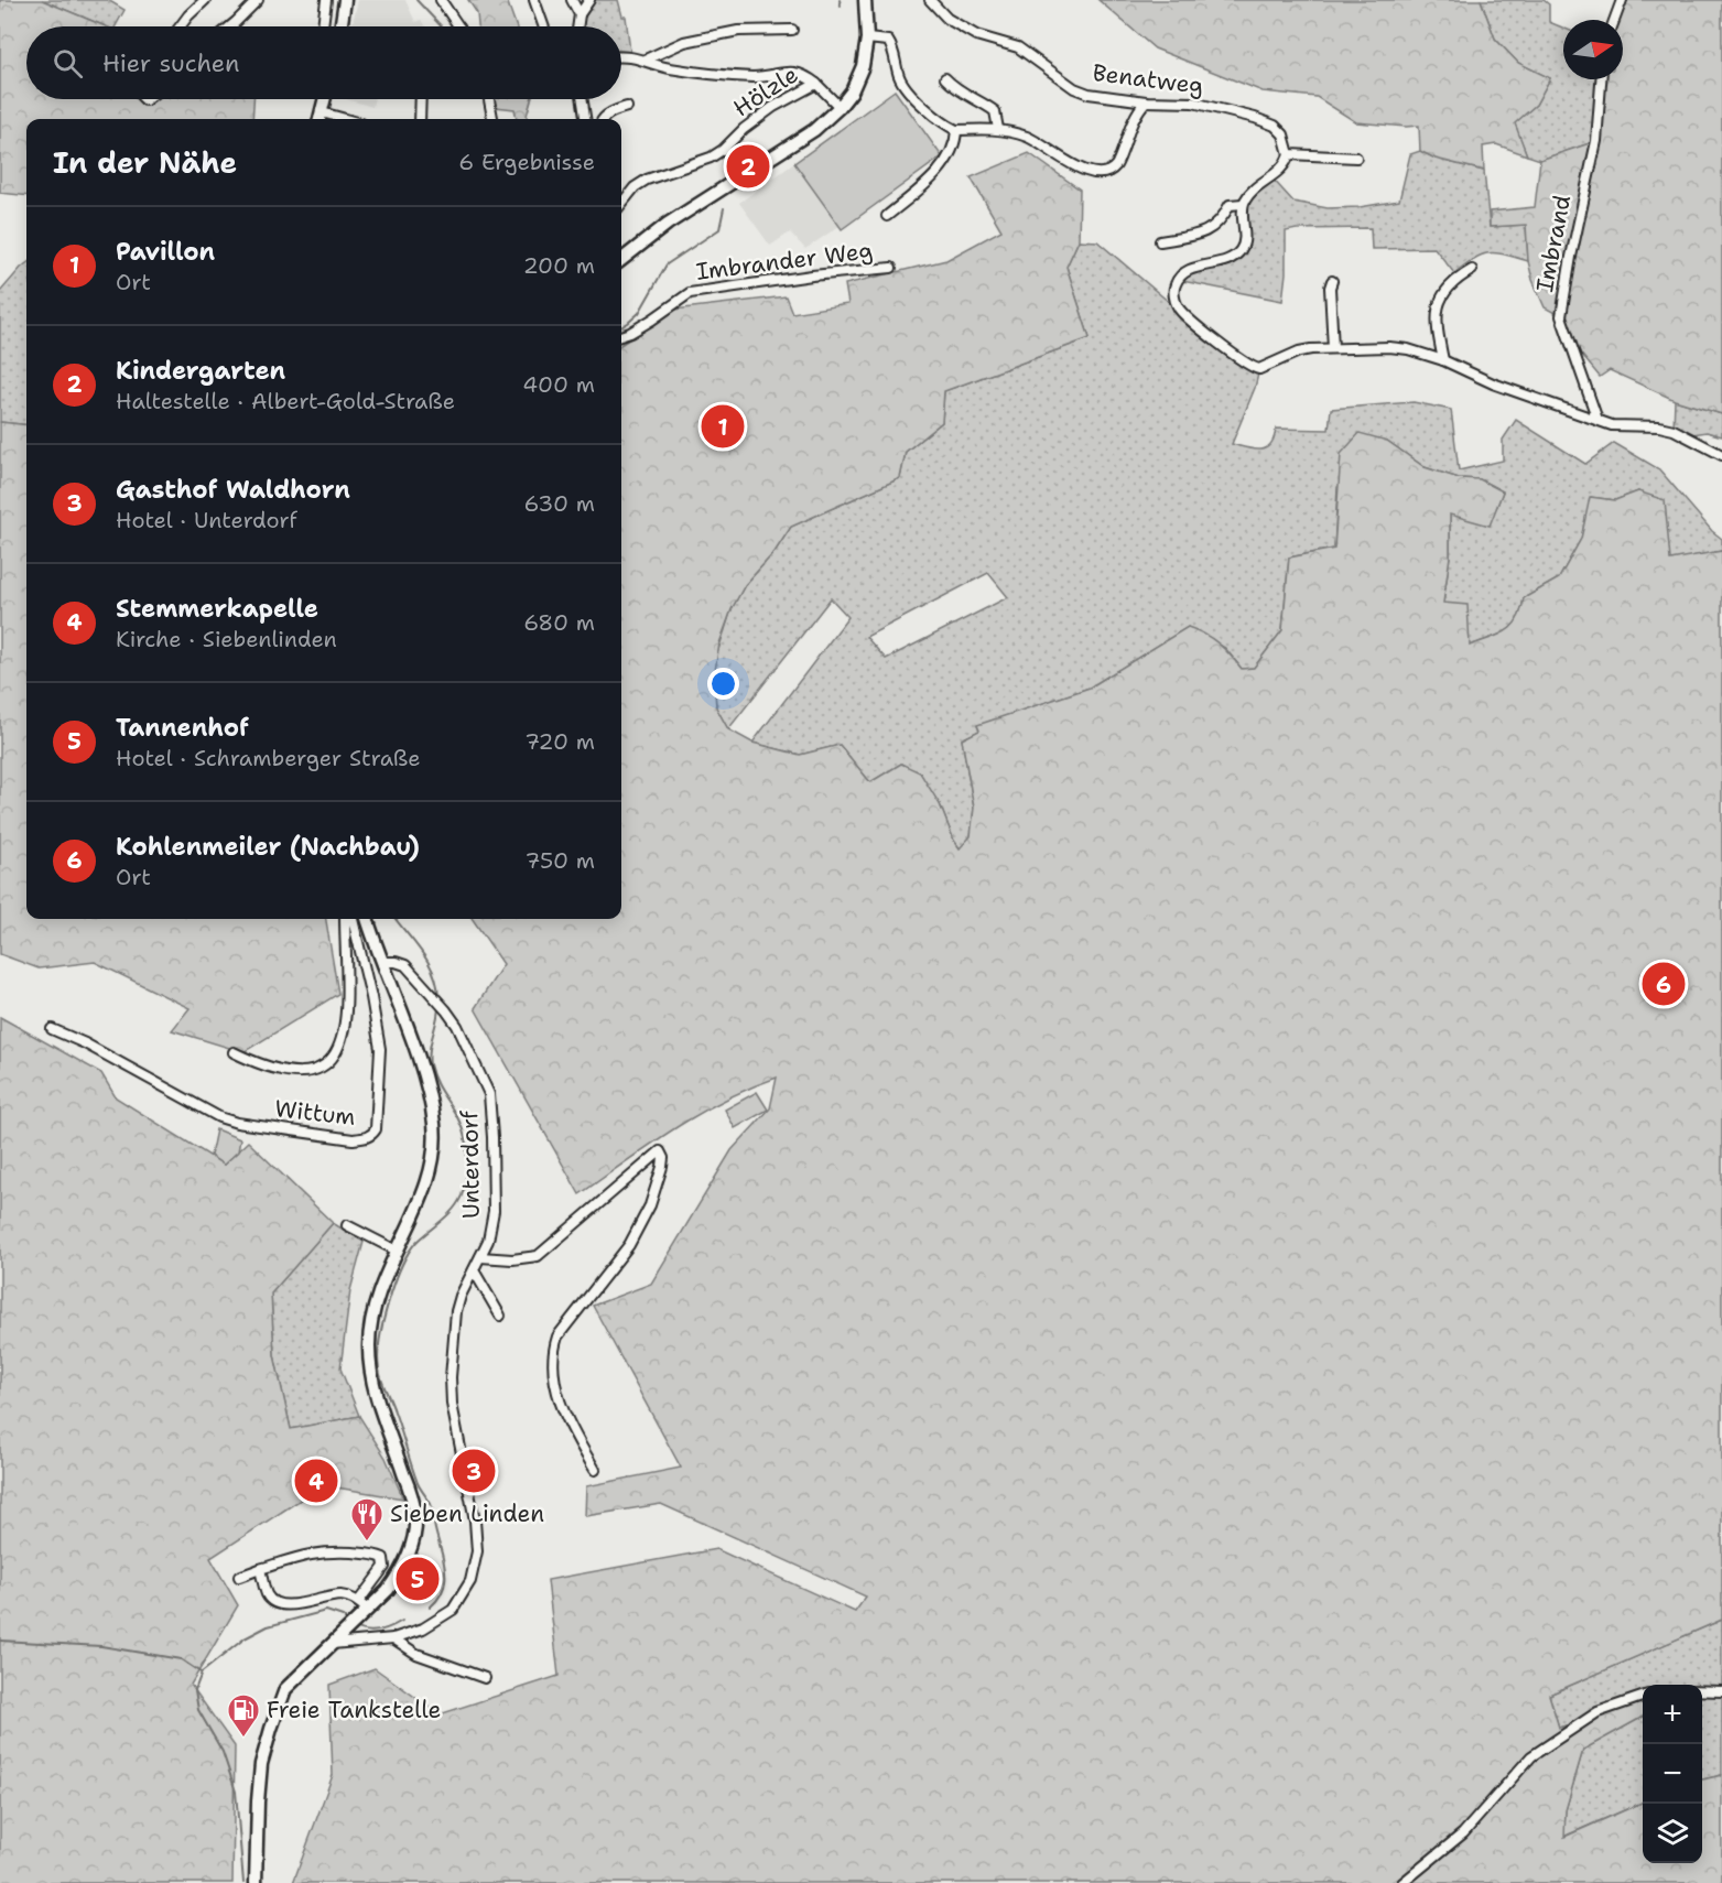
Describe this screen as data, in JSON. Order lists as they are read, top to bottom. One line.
{"streets":{"street":["Benatweg","Hölzle","Imbrand","Imbrander Weg","Wittum","Unterdorf"]},"places":{"restaurant":["Sieben Linden"],"fuel station":["Freie Tankstelle"]},"north":"right","page":{"search":"Hier suchen","heading":["In der Nähe","6 Ergebnisse"],"pins":["2","1","6","3","4","5"],"list":[{"mark":"1","name":"Pavillon","note":"Ort","value":"200 m"},{"mark":"2","name":"Kindergarten","note":"Haltestelle · Albert-Gold-Straße","value":"400 m"},{"mark":"3","name":"Gasthof Waldhorn","note":"Hotel · Unterdorf","value":"630 m"},{"mark":"4","name":"Stemmerkapelle","note":"Kirche · Siebenlinden","value":"680 m"},{"mark":"5","name":"Tannenhof","note":"Hotel · Schramberger Straße","value":"720 m"},{"mark":"6","name":"Kohlenmeiler (Nachbau)","note":"Ort","value":"750 m"}],"map_buttons":["+","−"]}}
